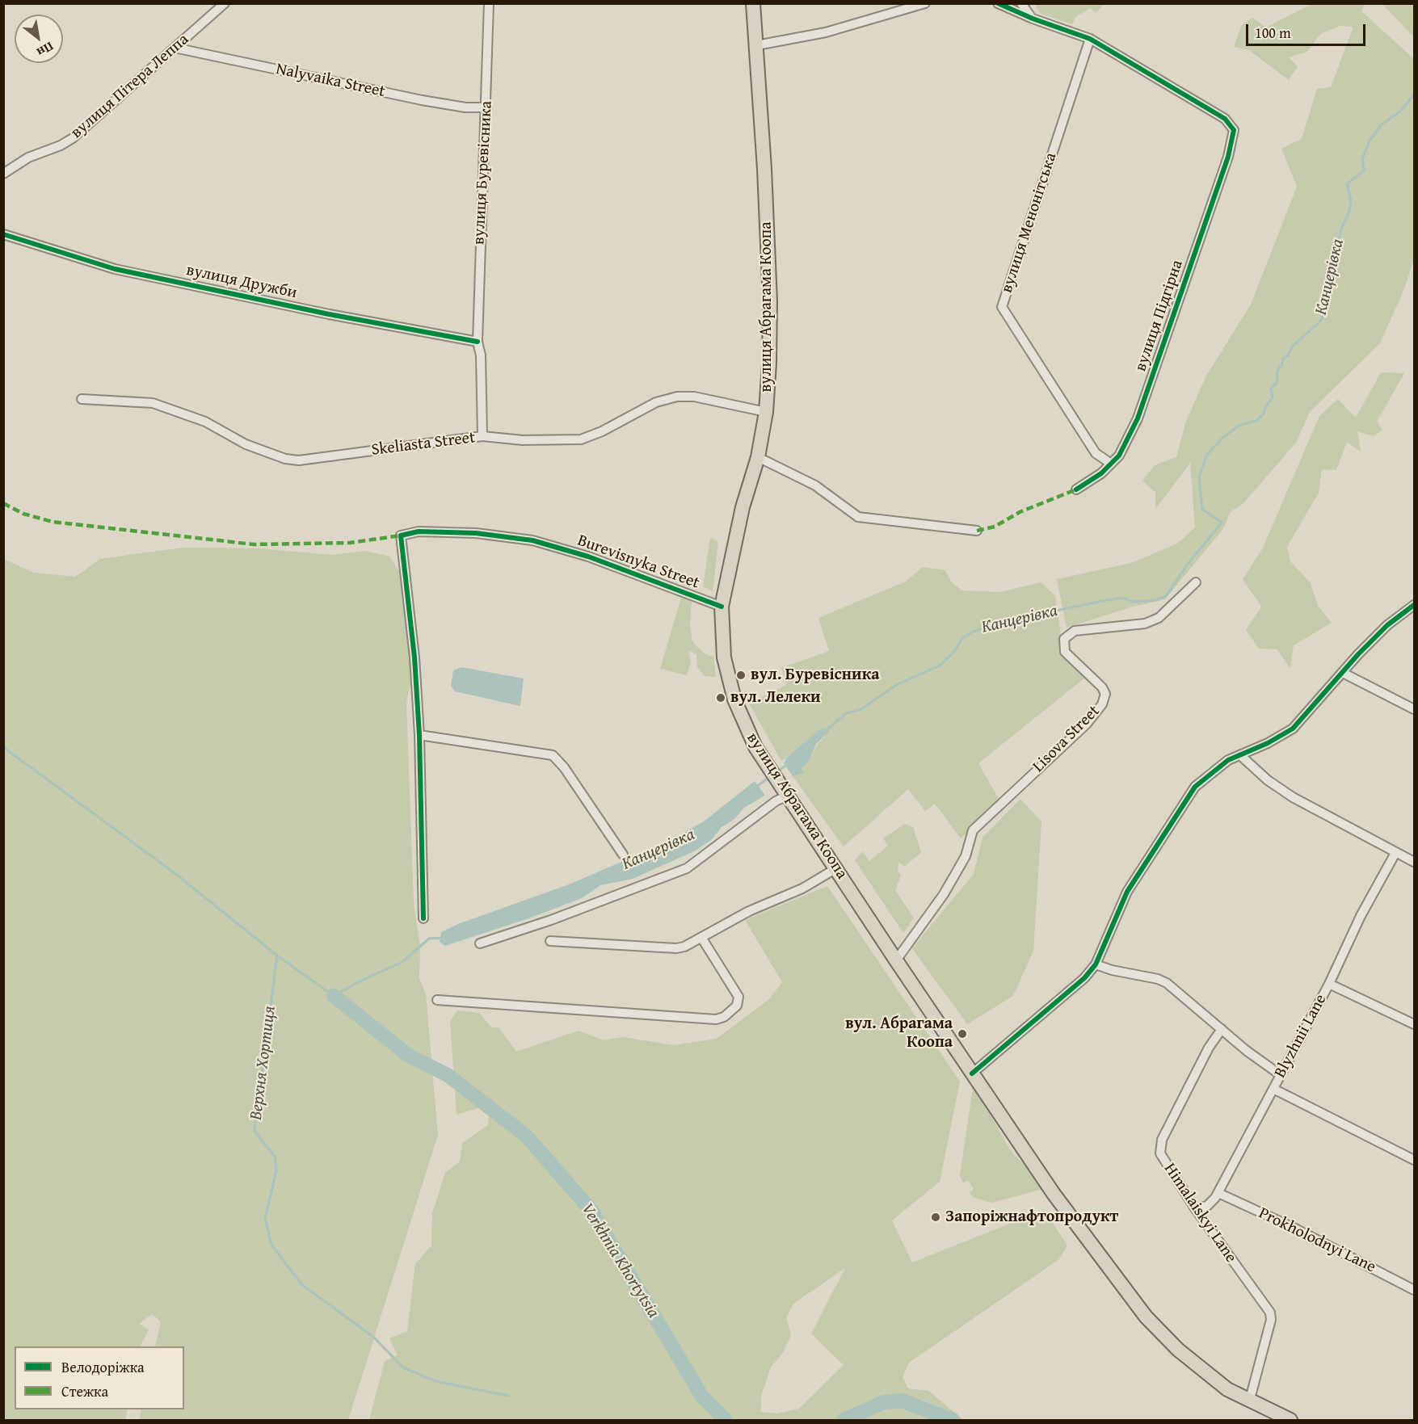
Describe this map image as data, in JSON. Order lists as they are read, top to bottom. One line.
{"streets":{"main road":["вулиця Абрагама Коопа"],"street":["Nalyvaika Street","вулиця Пітера Леппа","вулиця Буревісника","вулиця Менонітська","вулиця Дружби","вулиця Підгірна","Skeliasta Street","Burevisnyka Street","Lisova Street","Blyzhnii Lane","Himalaiskyi Lane","Prokholodnyi Lane"]},"crossings":[["Nalyvaika Street","вулиця Пітера Леппа"],["Nalyvaika Street","вулиця Буревісника"],["вулиця Буревісника","вулиця Дружби"],["вулиця Менонітська","вулиця Підгірна"],["вулиця Абрагама Коопа","Skeliasta Street"],["вулиця Абрагама Коопа","Burevisnyka Street"],["вулиця Абрагама Коопа","Lisova Street"],["вулиця Абрагама Коопа","Himalaiskyi Lane"],["Blyzhnii Lane","Himalaiskyi Lane"],["Blyzhnii Lane","Prokholodnyi Lane"]],"water":["Канцерівка","Верхня Хортиця","Verkhnia Khortytsia"],"places":["вул. Буревісника","вул. Лелеки","вул. Абрагама Коопа","Запоріжнафтопродукт"],"legend":["Велодоріжка","Стежка"],"scale_bar":"100 m","north":"bottom right"}
